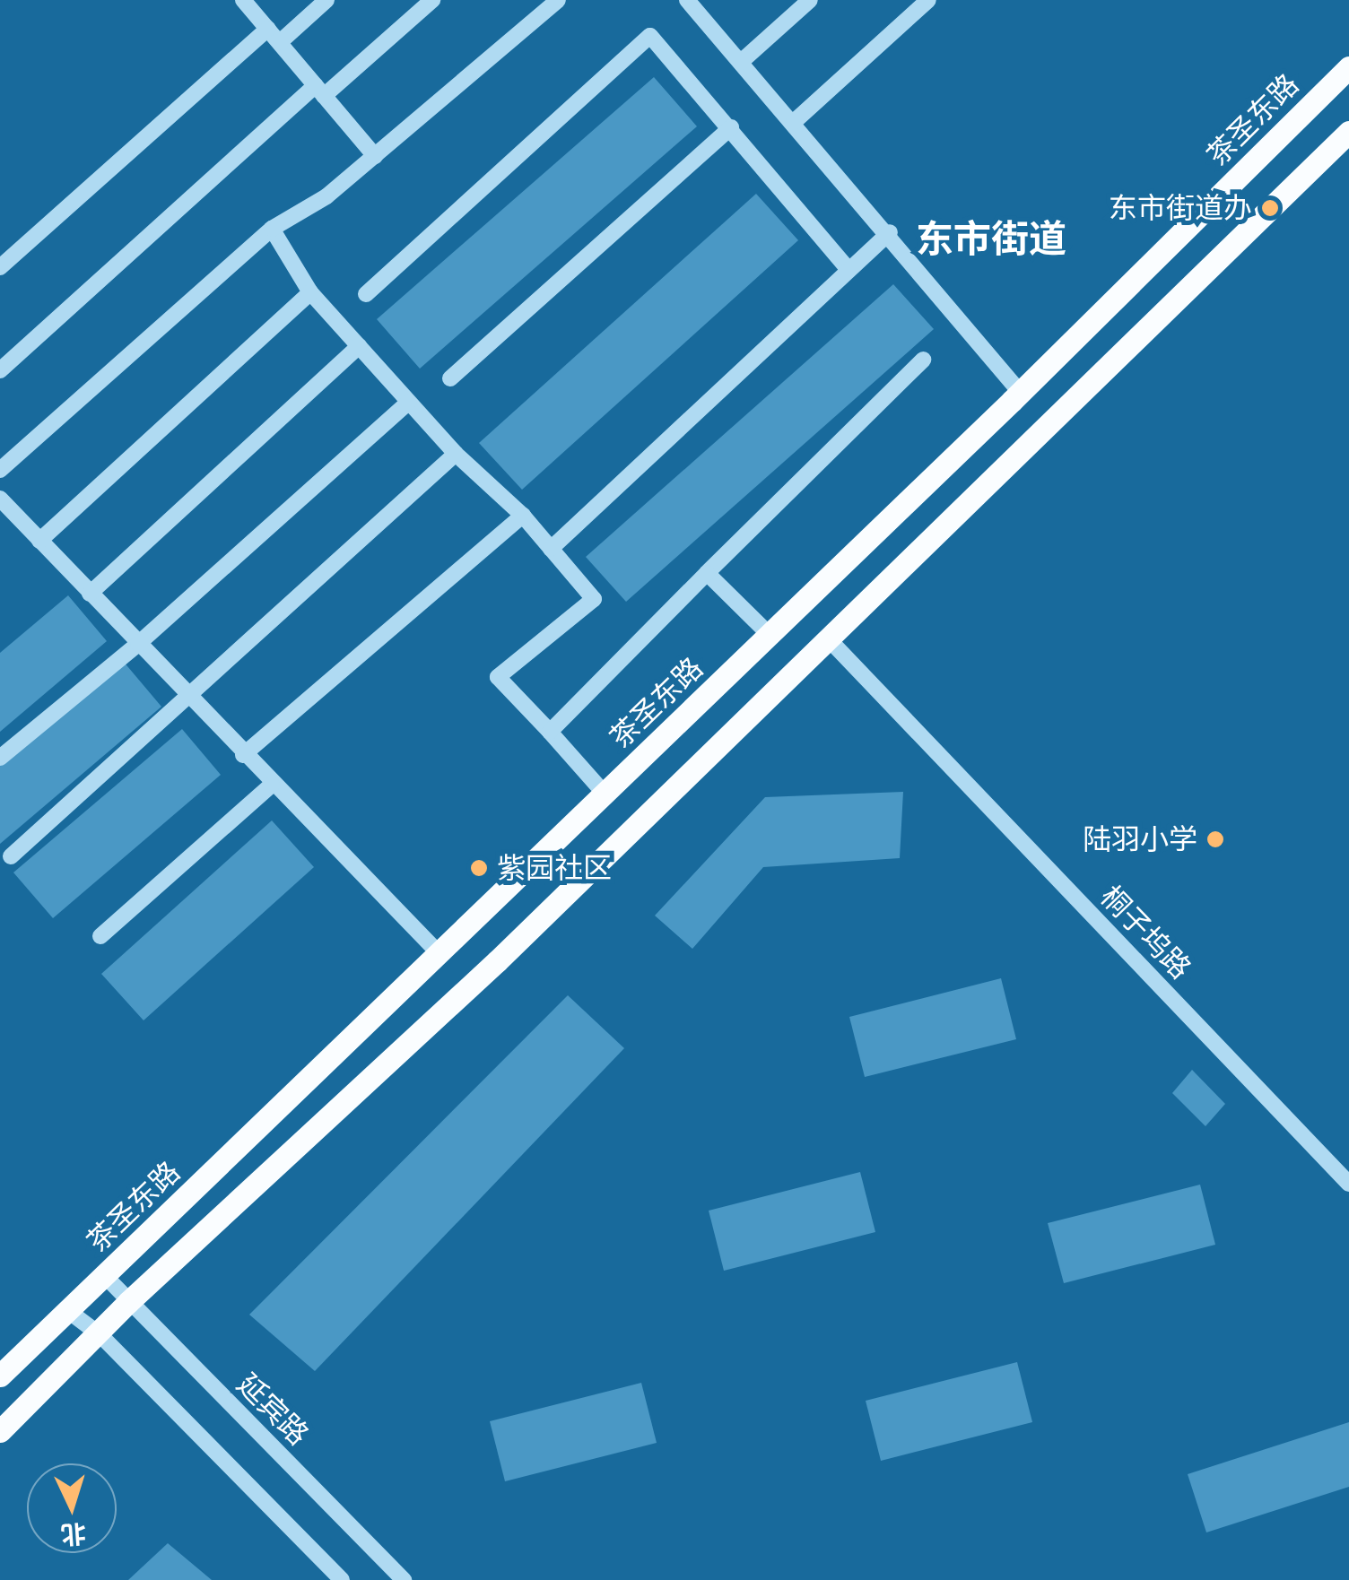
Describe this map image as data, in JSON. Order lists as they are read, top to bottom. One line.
{"streets":{"main road":["茶圣东路"],"street":["桐子坞路","延宾路"]},"crossings":[["茶圣东路","延宾路"]],"districts":["东市街道"],"places":["东市街道办","陆羽小学","紫园社区"],"north":"bottom"}
